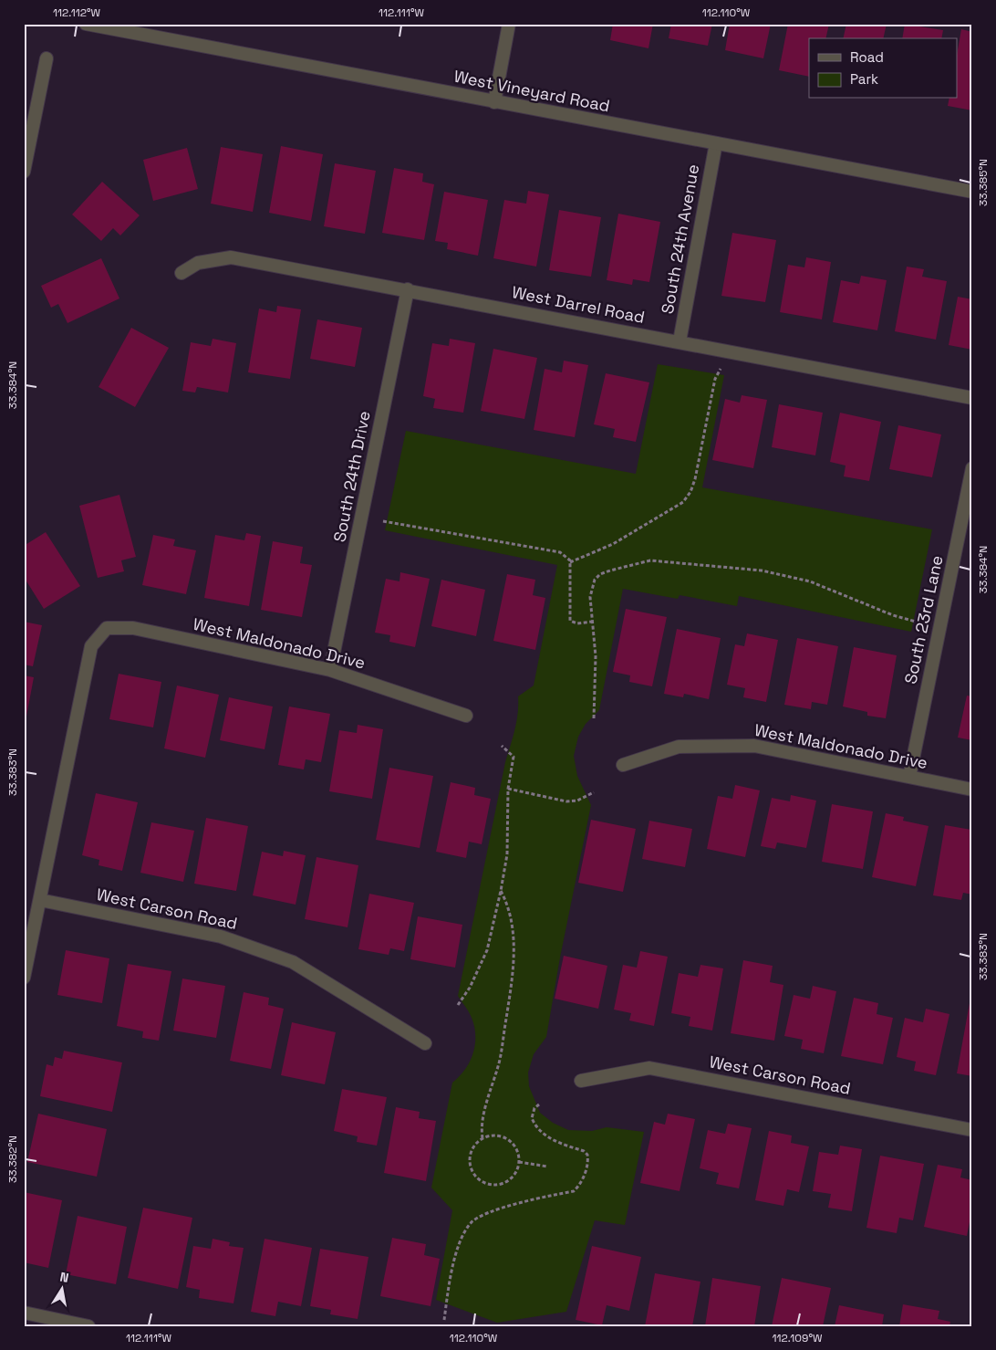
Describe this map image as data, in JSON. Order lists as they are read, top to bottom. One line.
{"streets":{"street":["West Vineyard Road","South 24th Avenue","West Darrel Road","South 24th Drive","South 23rd Lane","West Maldonado Drive","West Carson Road"]},"crossings":[["West Vineyard Road","South 24th Avenue"],["South 24th Avenue","West Darrel Road"],["West Darrel Road","South 24th Drive"],["South 24th Drive","West Maldonado Drive"],["South 23rd Lane","West Maldonado Drive"],["West Maldonado Drive","West Carson Road"]],"legend":["Road","Park"],"north":"top","coordinates":["112.112°W","112.111°W","112.110°W","33.385°N","33.384°N","33.383°N","33.382°N","112.109°W"]}
